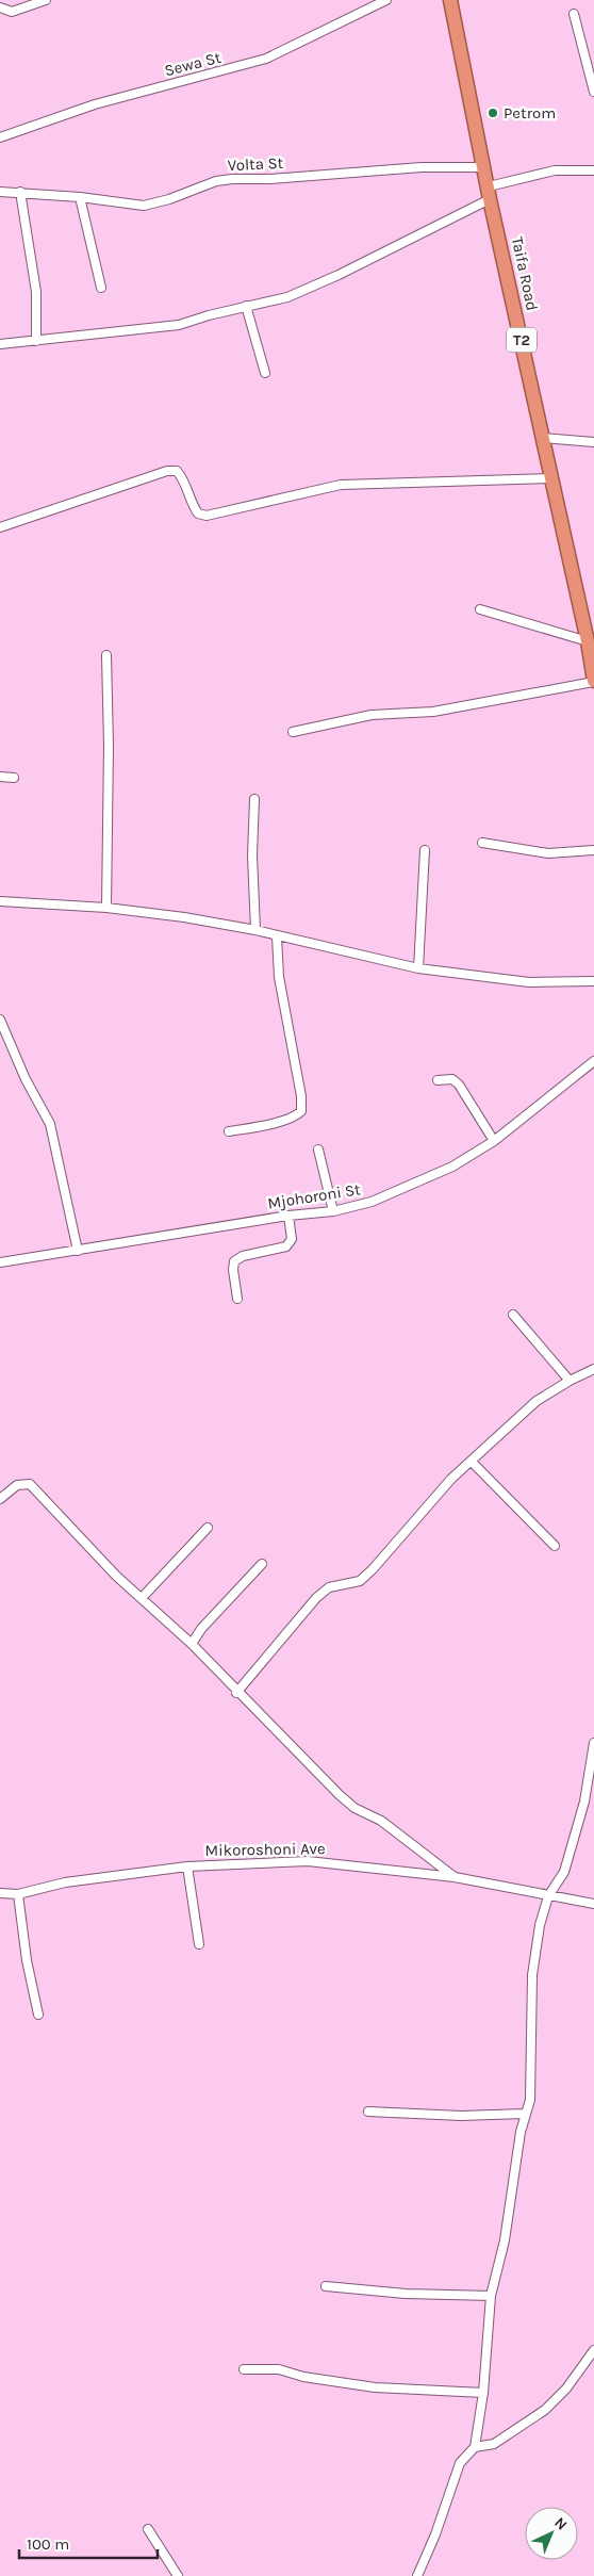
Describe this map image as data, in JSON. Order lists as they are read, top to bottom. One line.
{"streets":{"highway":["Taifa Road","T2"],"street":["Sewa St","Volta St","Mjohoroni St","Mikoroshoni Ave"]},"crossings":[["Volta St","Taifa Road"]],"places":["Petrom"],"scale_bar":"100 m","north":"top right"}
